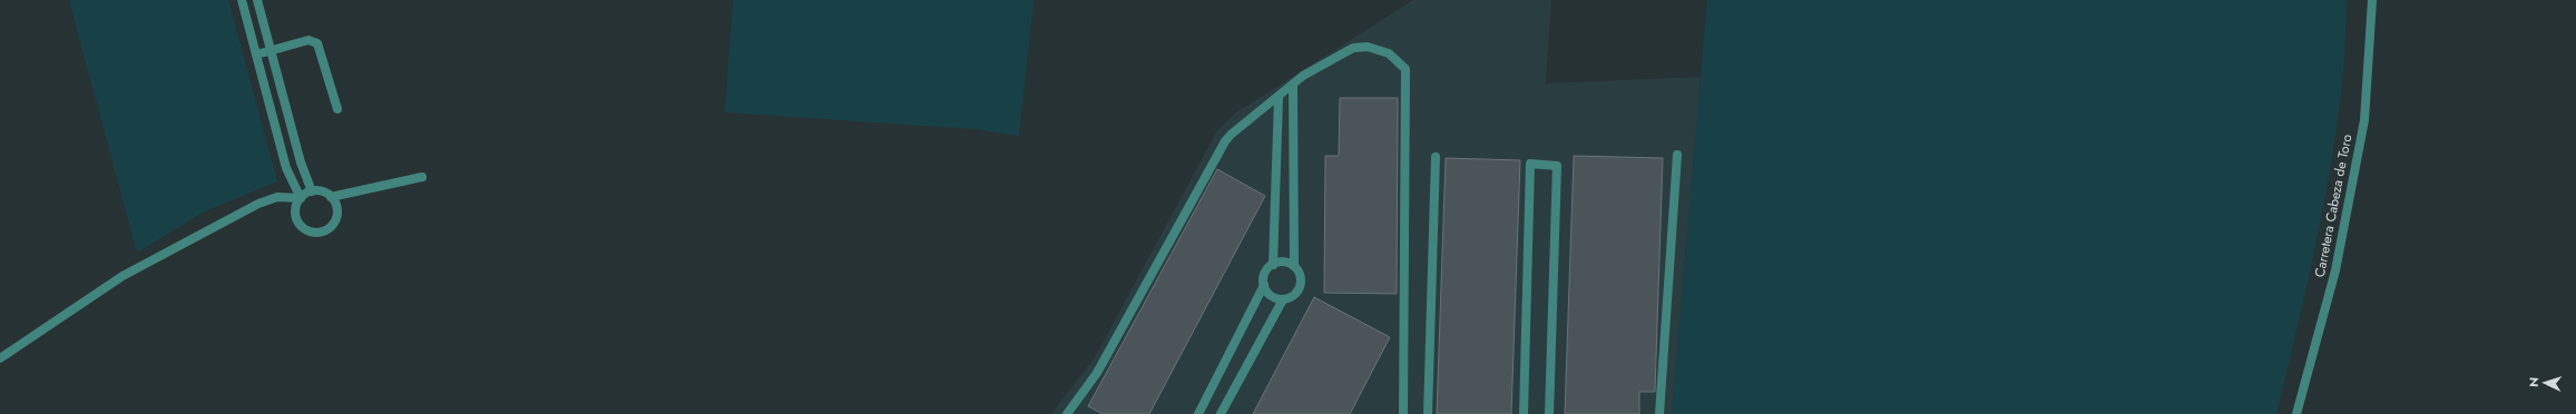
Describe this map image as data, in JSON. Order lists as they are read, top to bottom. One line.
{"streets":{"street":["Carretera Cabeza de Toro"]},"north":"left"}
